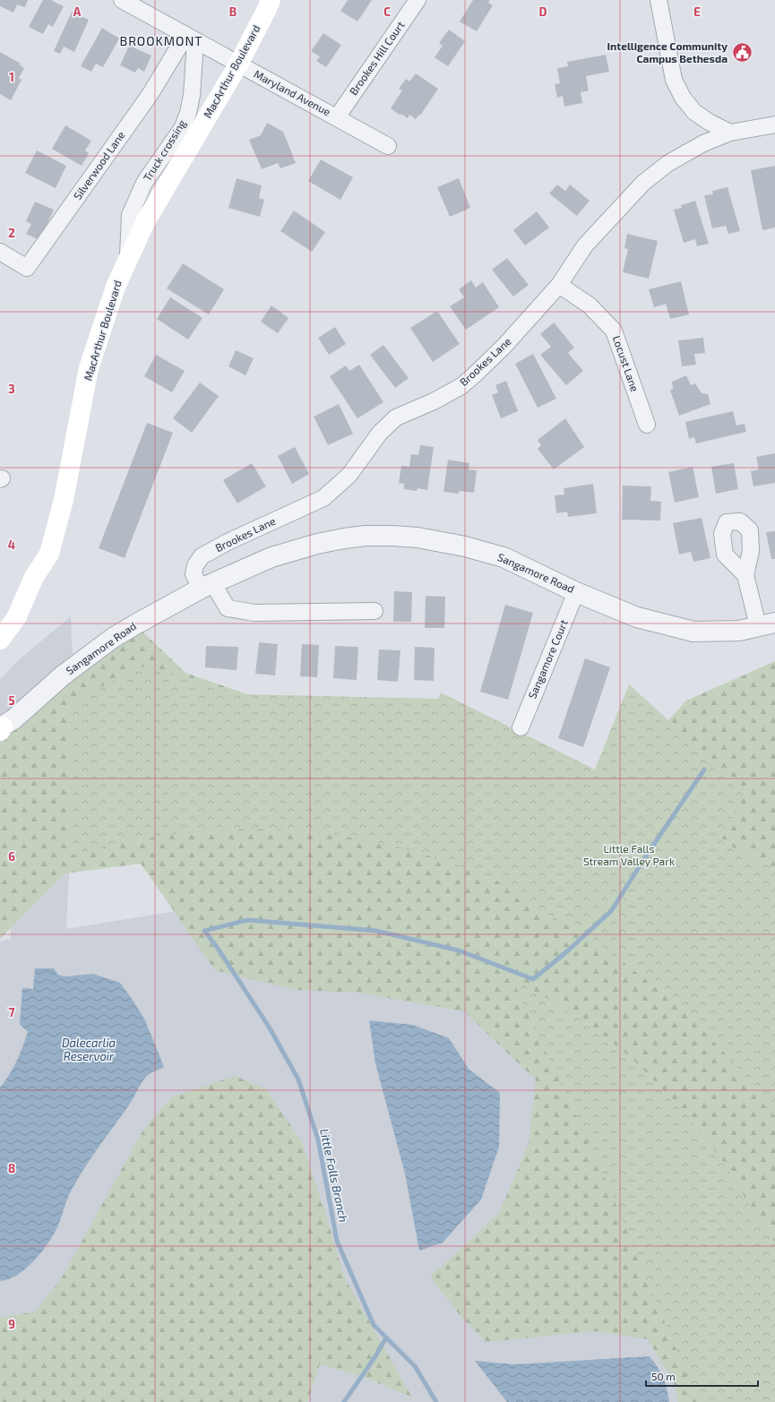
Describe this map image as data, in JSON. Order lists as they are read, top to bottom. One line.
{"streets":{"main road":["MacArthur Boulevard"],"street":["Brookes Hill Court","Maryland Avenue","Truck crossing","Silverwood Lane","Brookes Lane","Locust Lane","Sangamore Road","Sangamore Court"]},"crossings":[["Brookes Hill Court","Maryland Avenue"],["MacArthur Boulevard","Maryland Avenue"],["MacArthur Boulevard","Truck crossing"],["Maryland Avenue","Truck crossing"],["Maryland Avenue","Silverwood Lane"],["Truck crossing","Silverwood Lane"],["Brookes Lane","Locust Lane"],["Brookes Lane","Sangamore Road"],["Sangamore Road","Sangamore Court"]],"districts":["BROOKMONT"],"water":["Dalecarlia Reservoir","Little Falls Branch"],"parks":["Little Falls Stream Valley Park"],"places":{"public building":["Intelligence Community Campus Bethesda"]},"scale_bar":"50 m","grid":{"columns":["A","B","C","D","E"],"rows":["1","2","3","4","5","6","7","8","9"]}}
